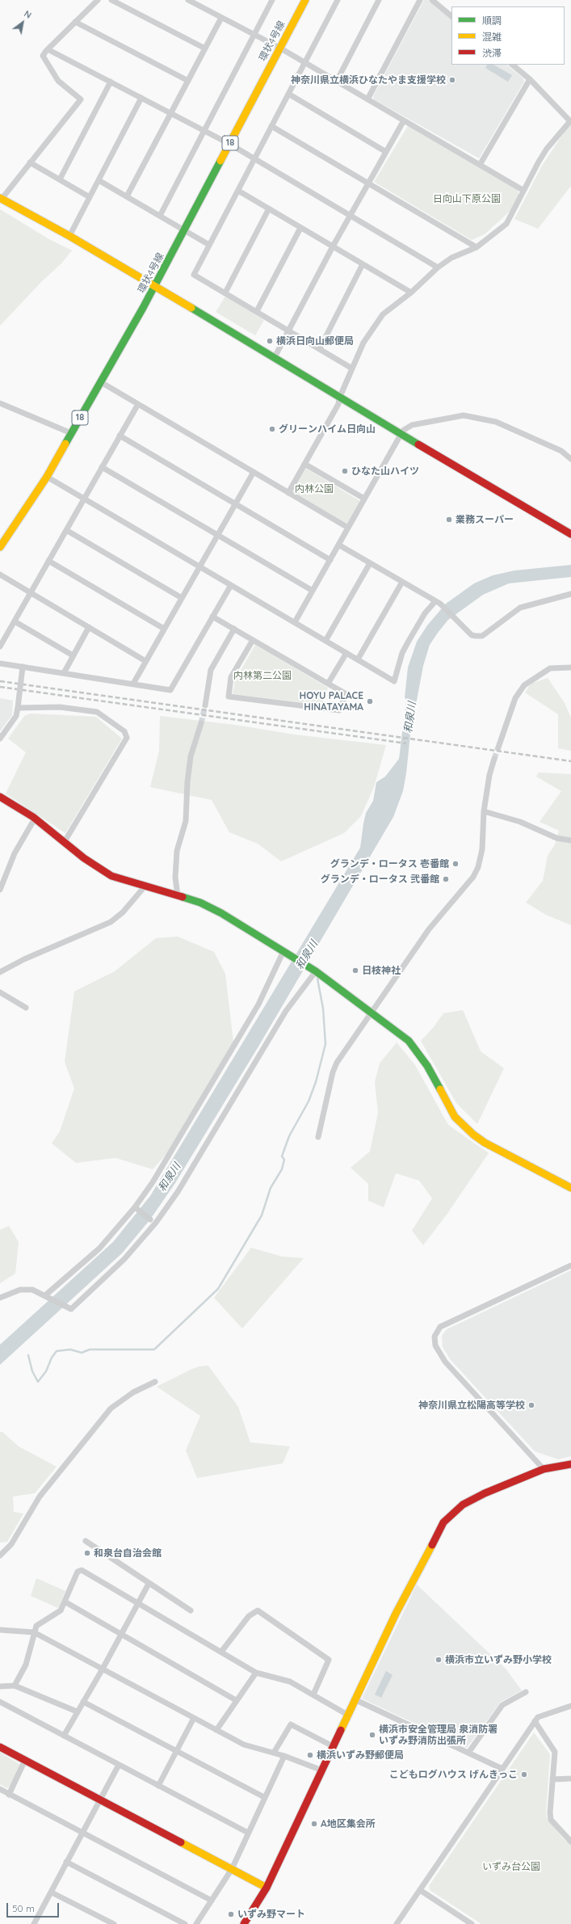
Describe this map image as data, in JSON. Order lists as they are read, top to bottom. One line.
{"streets":{"street":["環状4号線","18"]},"water":["和泉川"],"parks":["日向山下原公園","内林公園","内林第二公園","いずみ台公園"],"places":["神奈川県立横浜ひなたやま支援学校","横浜日向山郵便局","グリーンハイム日向山","ひなた山ハイツ","業務スーパー","HOYU PALACE HINATAYAMA","グランデ・ロータス 壱番館","グランデ・ロータス 弐番館","日枝神社","神奈川県立松陽高等学校","和泉台自治会館","横浜市立いずみ野小学校","横浜市安全管理局 泉消防署 いずみ野消防出張所","横浜いずみ野郵便局","こどもログハウス げんきっこ","A地区集会所","いずみ野マート"],"legend":["順調","混雑","渋滞"],"scale_bar":"50 m","north":"top right"}
